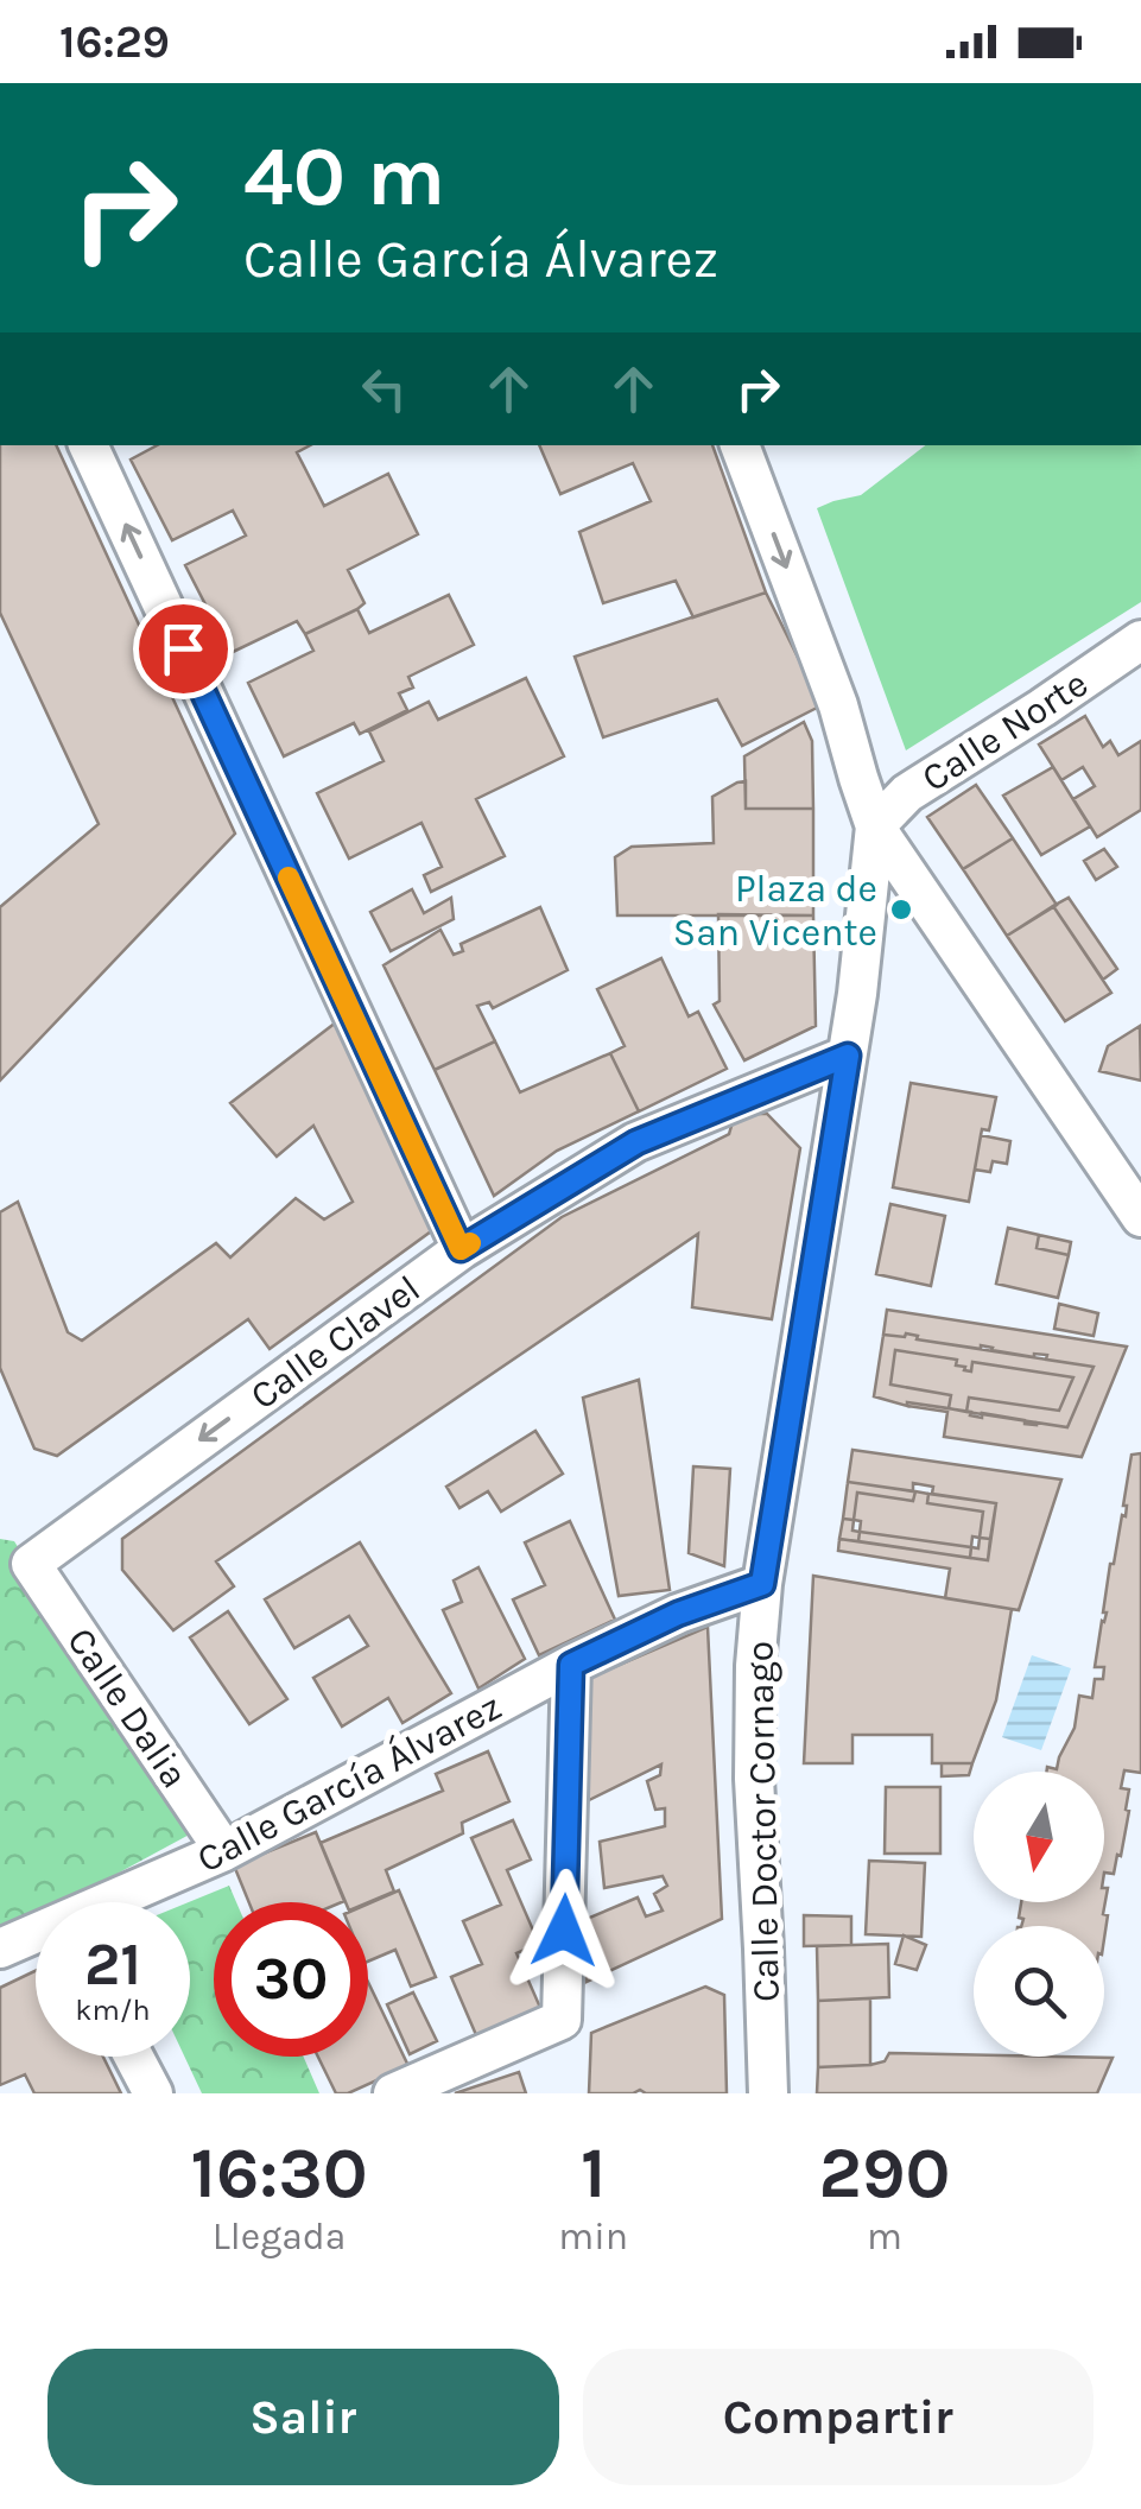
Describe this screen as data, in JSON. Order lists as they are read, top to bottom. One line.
{"streets":{"street":["Calle Norte","Calle Clavel","Calle Dalia","Calle García Álvarez","Calle Doctor Cornago"]},"crossings":[["Calle Norte","Calle Doctor Cornago"],["Calle Clavel","Calle Dalia"],["Calle Clavel","Calle Doctor Cornago"],["Calle Dalia","Calle García Álvarez"],["Calle García Álvarez","Calle Doctor Cornago"]],"one_way":["Calle Clavel"],"places":["Plaza de San Vicente"],"north":"bottom","page":{"status":"16:29","turn":["40 m","Calle García Álvarez"],"speed":"21 km/h","limit":"30","eta":["16:30","Llegada","1","min","290","m"],"buttons":["Salir","Compartir"]}}
